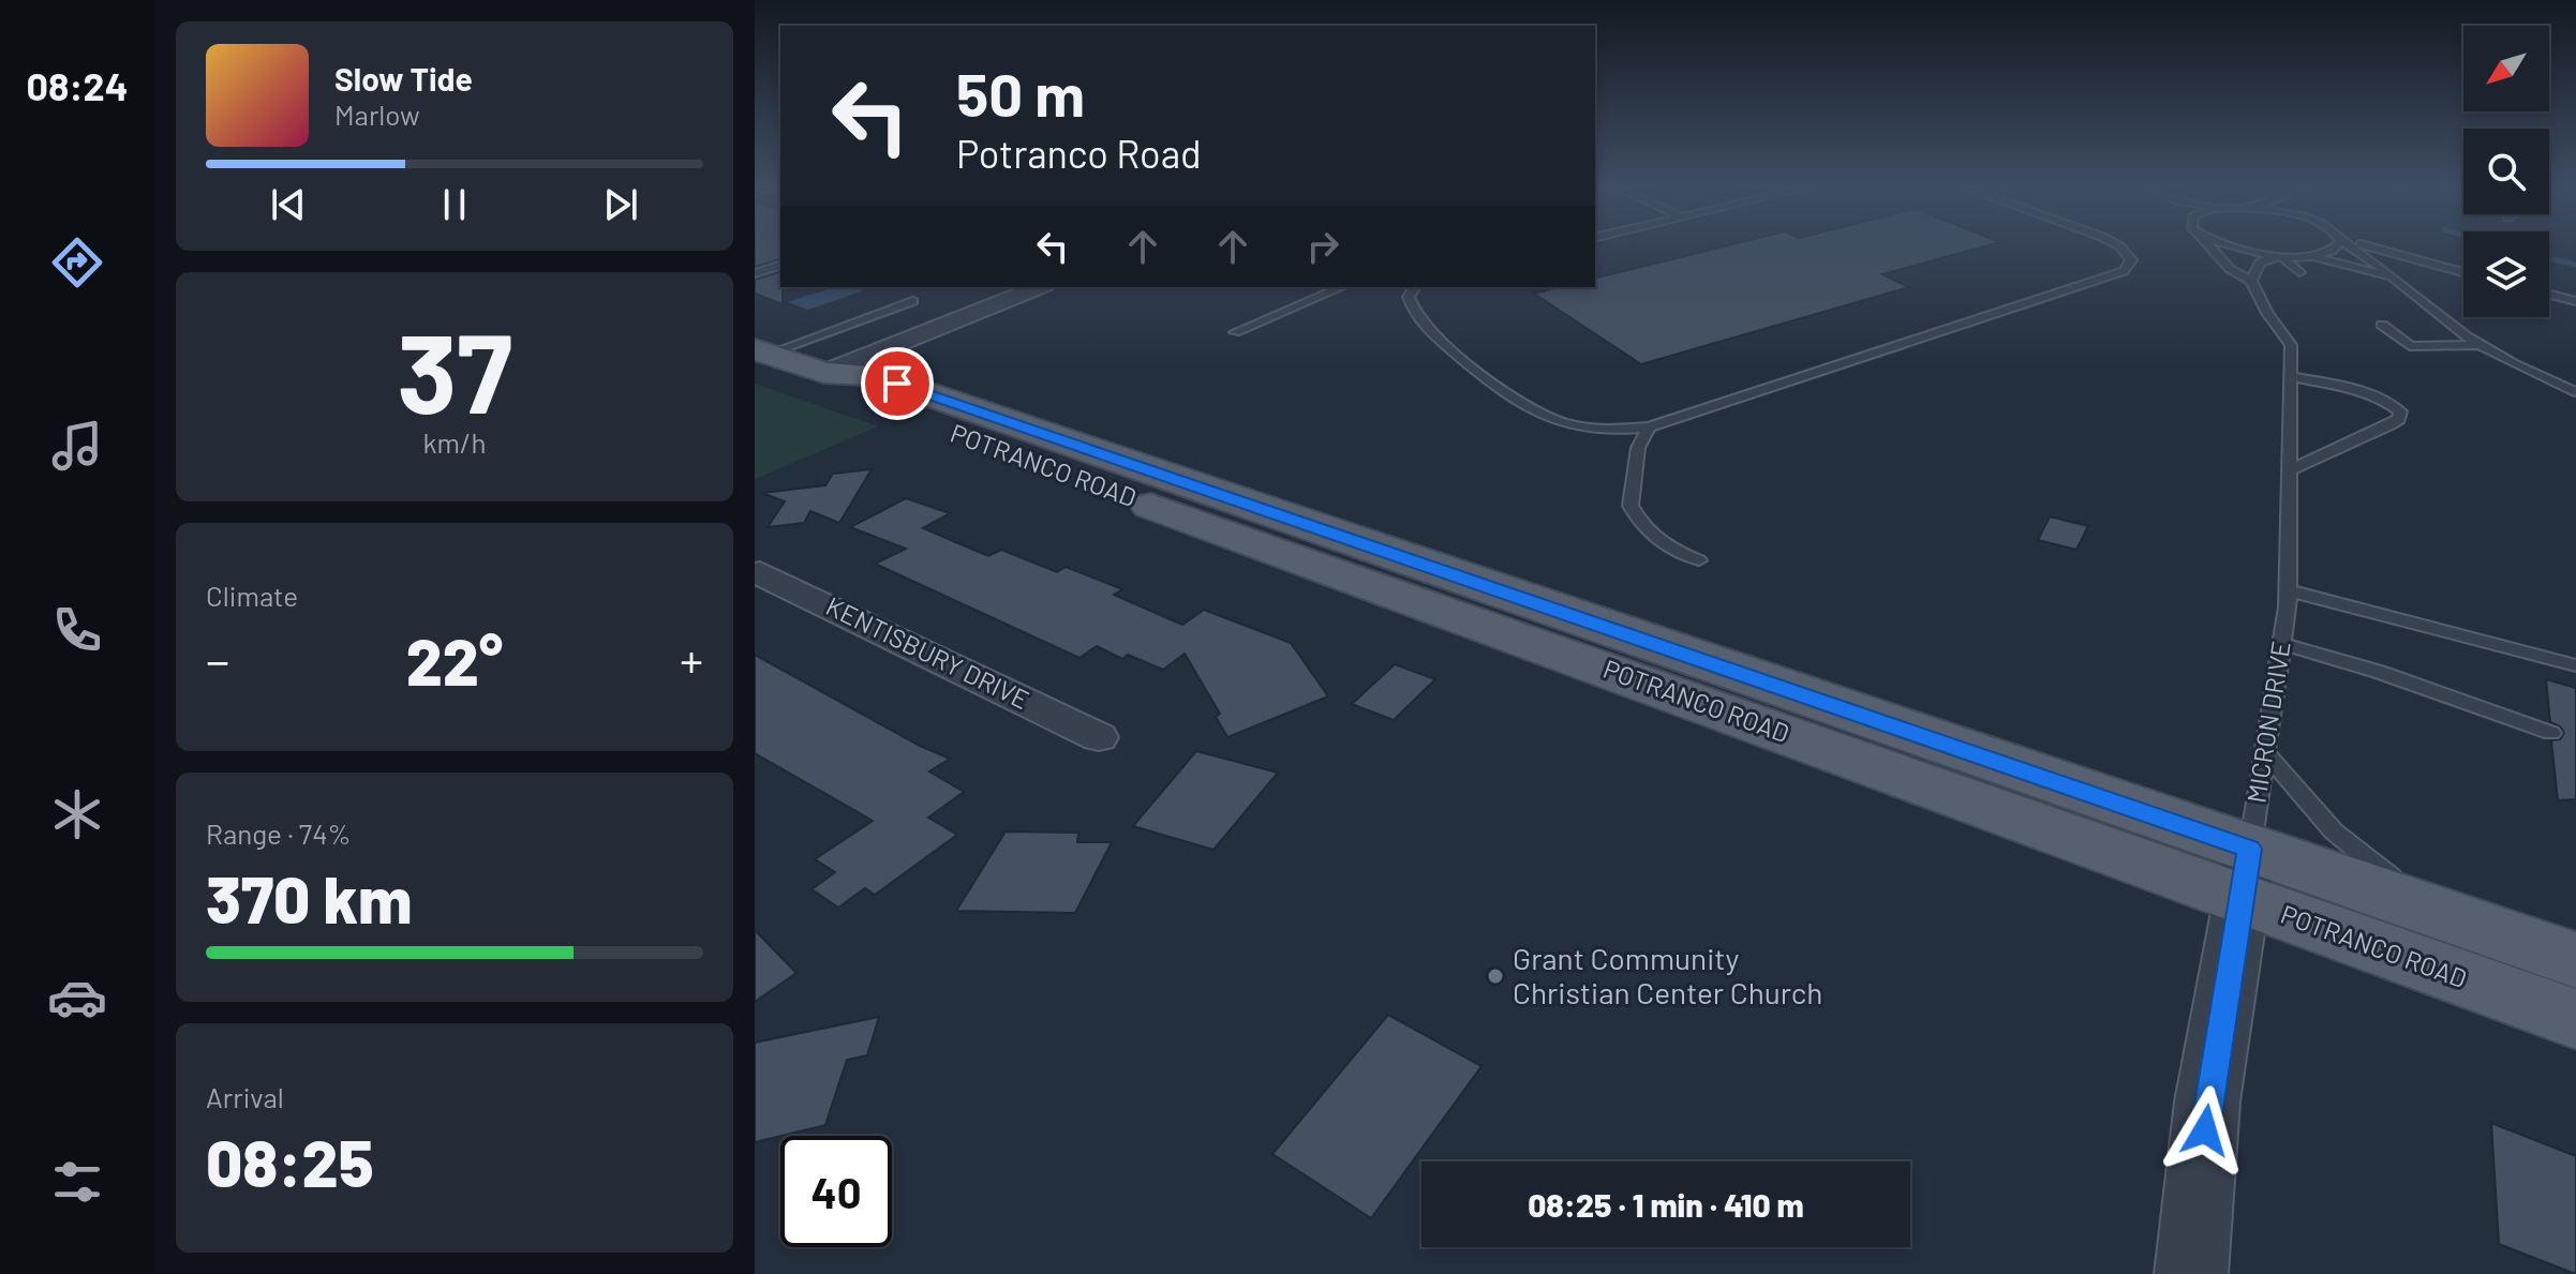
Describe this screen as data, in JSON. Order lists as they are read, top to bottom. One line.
{"streets":{"main road":["POTRANCO ROAD"],"street":["KENTISBURY DRIVE","MICRON DRIVE"]},"crossings":[["POTRANCO ROAD","MICRON DRIVE"]],"places":["Grant Community Christian Center Church"],"north":"bottom left","page":{"tabs":"08:24","turn":["50 m","Potranco Road"],"song":["Slow Tide","Marlow"],"tile":[["37","km/h"],"Climate",["Range · 74%","370 km"],["Arrival","08:25"]],"heat":["−","22°","+"],"limit":"40","trip":"08:25 · 1 min · 410 m"}}
